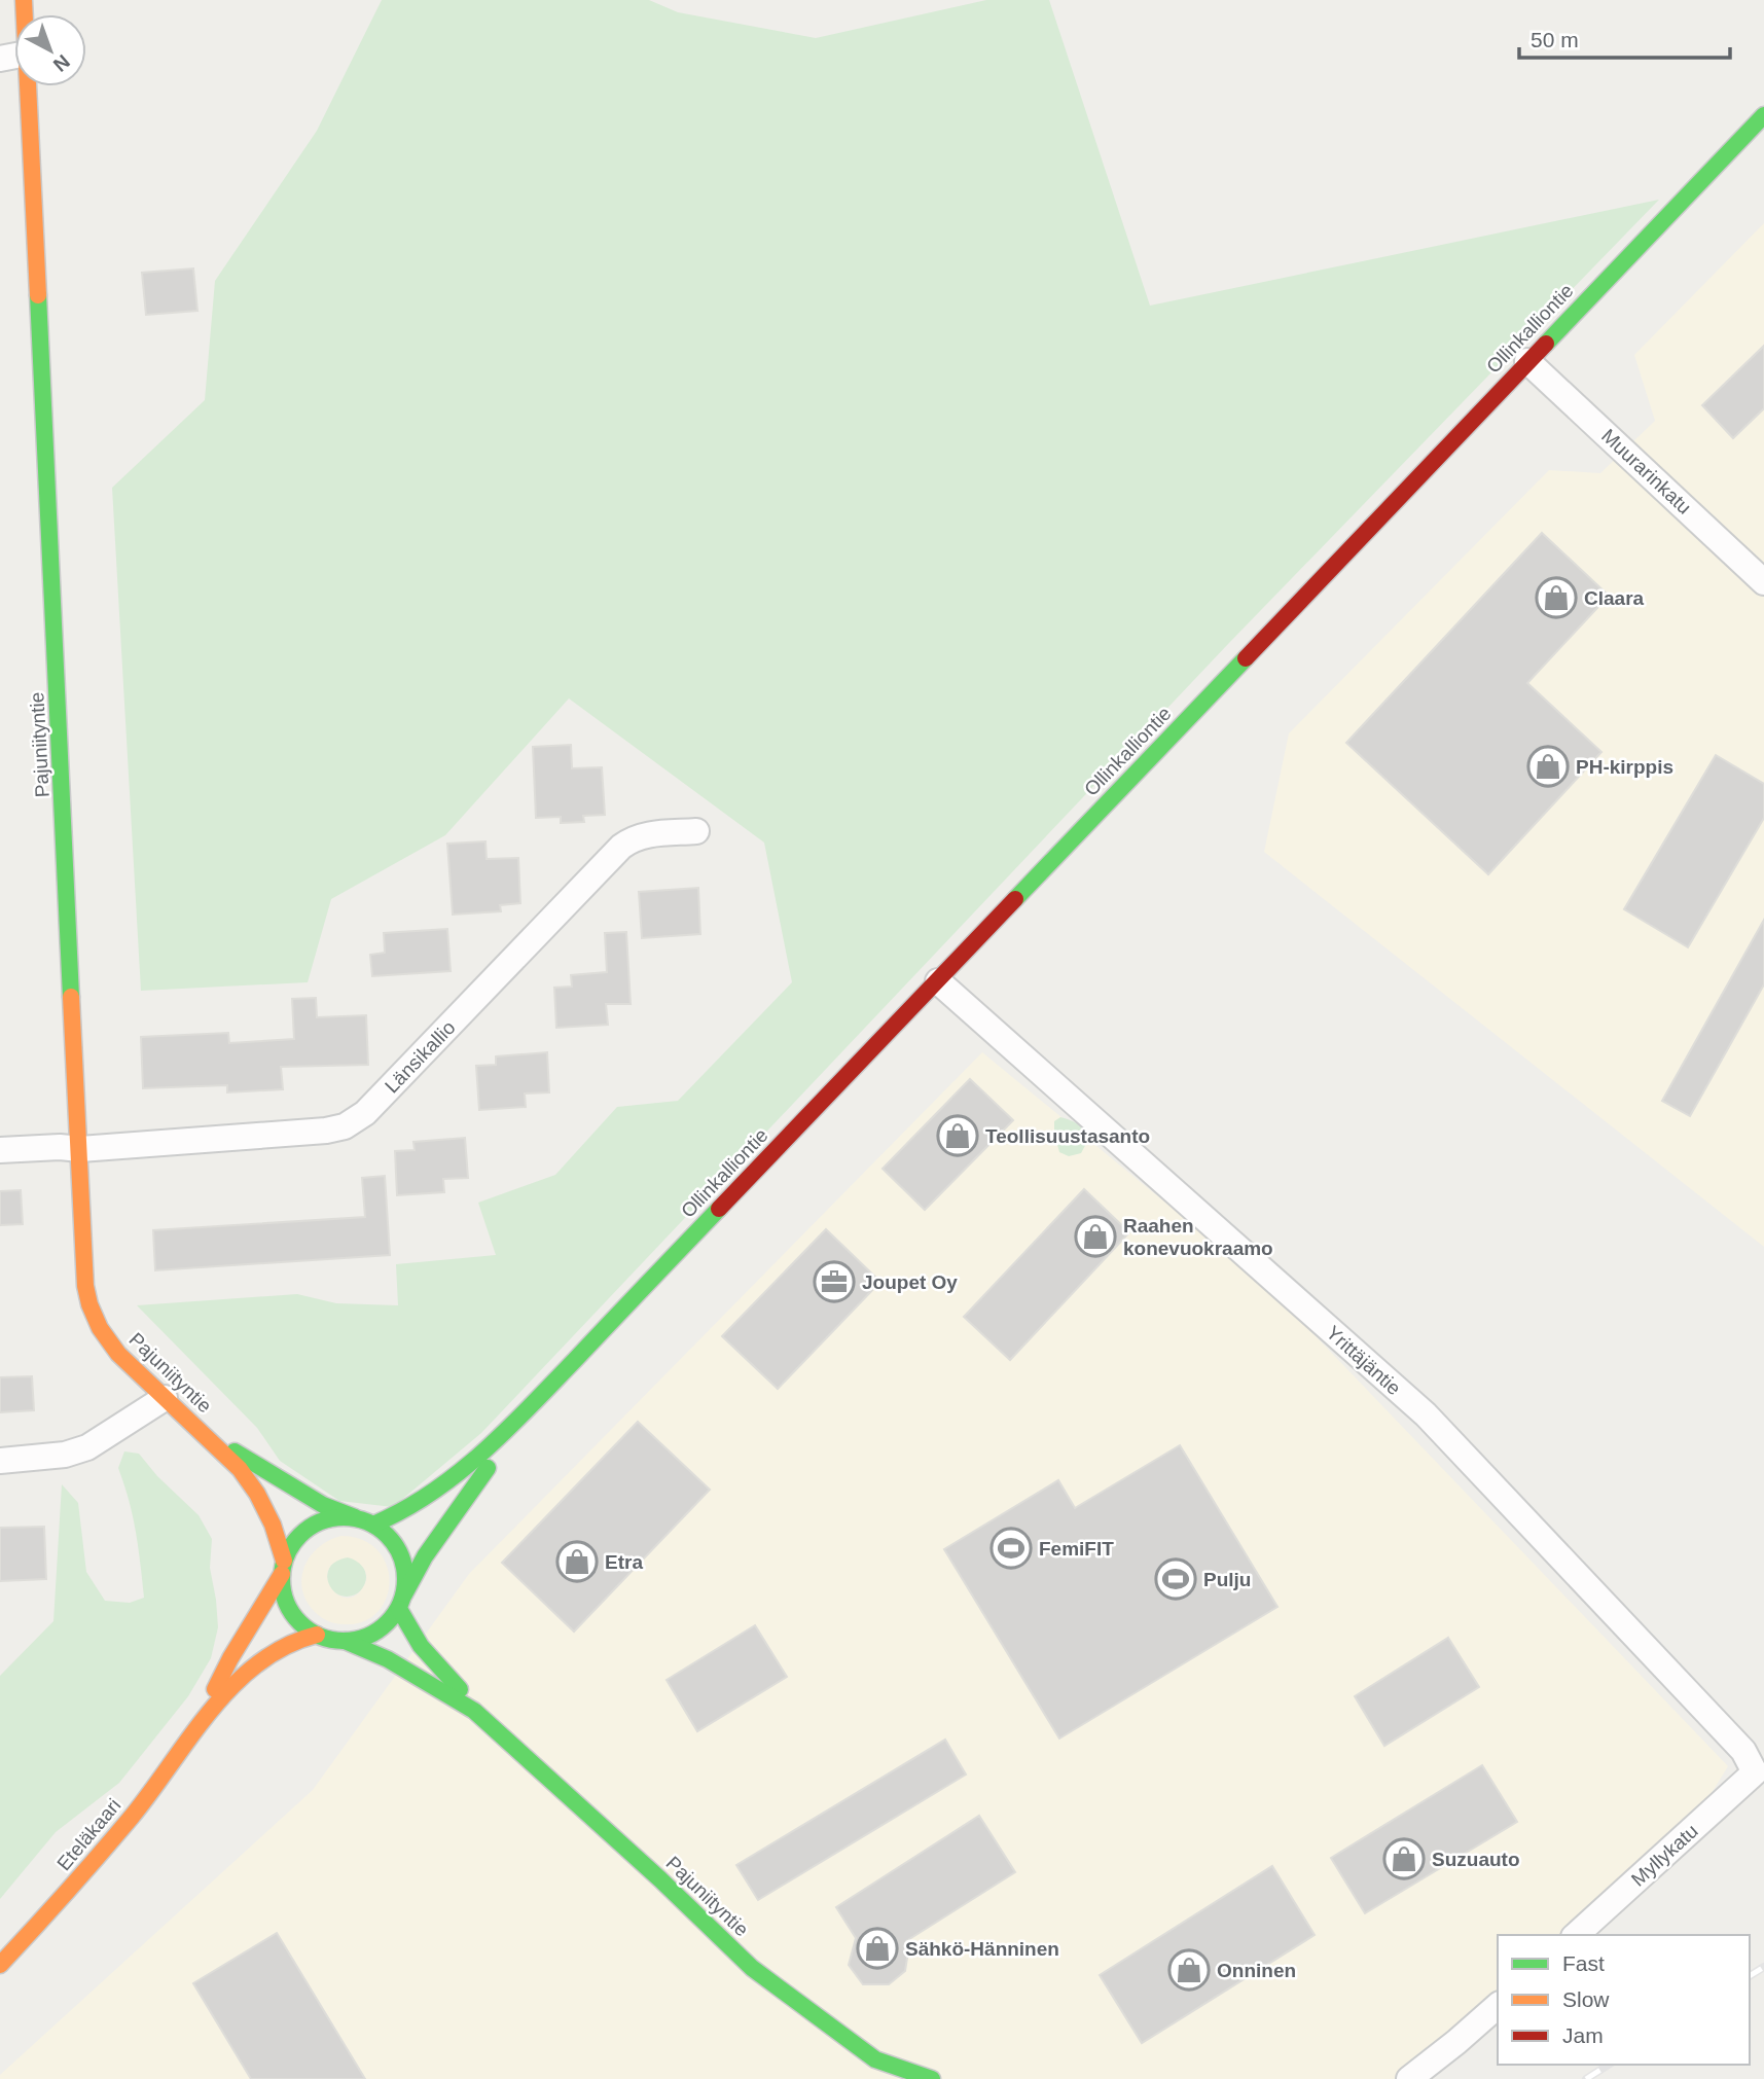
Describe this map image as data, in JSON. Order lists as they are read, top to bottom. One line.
{"streets":{"street":["Ollinkalliontie","Muurarinkatu","Pajuniityntie","Länsikallio","Yrittäjäntie","Eteläkaari","Myllykatu"]},"crossings":[["Ollinkalliontie","Muurarinkatu"],["Ollinkalliontie","Pajuniityntie"],["Ollinkalliontie","Yrittäjäntie"],["Ollinkalliontie","Eteläkaari"],["Pajuniityntie","Länsikallio"],["Pajuniityntie","Eteläkaari"],["Yrittäjäntie","Myllykatu"]],"places":{"shop":["Claara","PH-kirppis","Teollisuustasanto","Raahen konevuokraamo","Etra","Suzuauto","Sähkö-Hänninen","Onninen"],"office":["Joupet Oy"],"sports":["FemiFIT","Pulju"]},"legend":["Fast","Slow","Jam"],"scale_bar":"50 m","north":"bottom right"}
